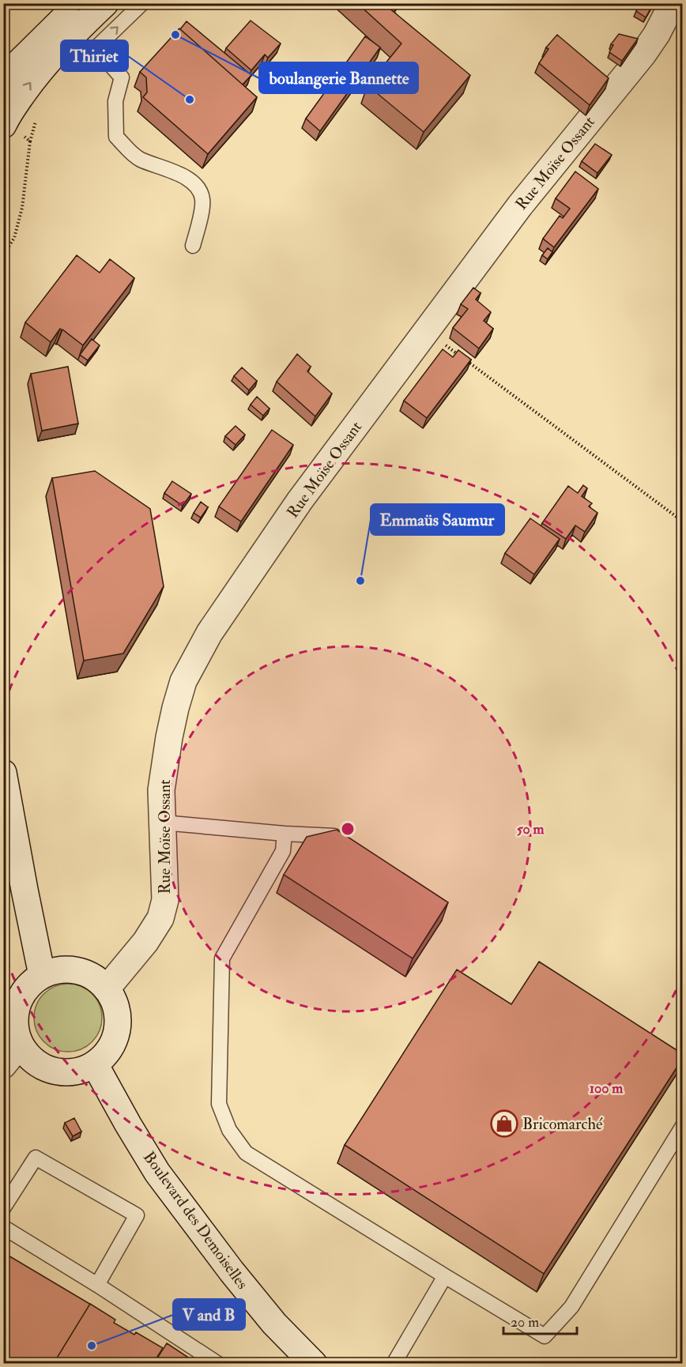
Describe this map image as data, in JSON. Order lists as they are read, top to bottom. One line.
{"streets":{"street":["Rue Moïse Ossant","Boulevard des Demoiselles"]},"crossings":[["Rue Moïse Ossant","Boulevard des Demoiselles"]],"places":{"other":["boulangerie Bannette","Thiriet","Emmaüs Saumur","V and B"],"shop":["Bricomarché"]},"scale_bar":"20 m","rings":["50 m","100 m"]}
